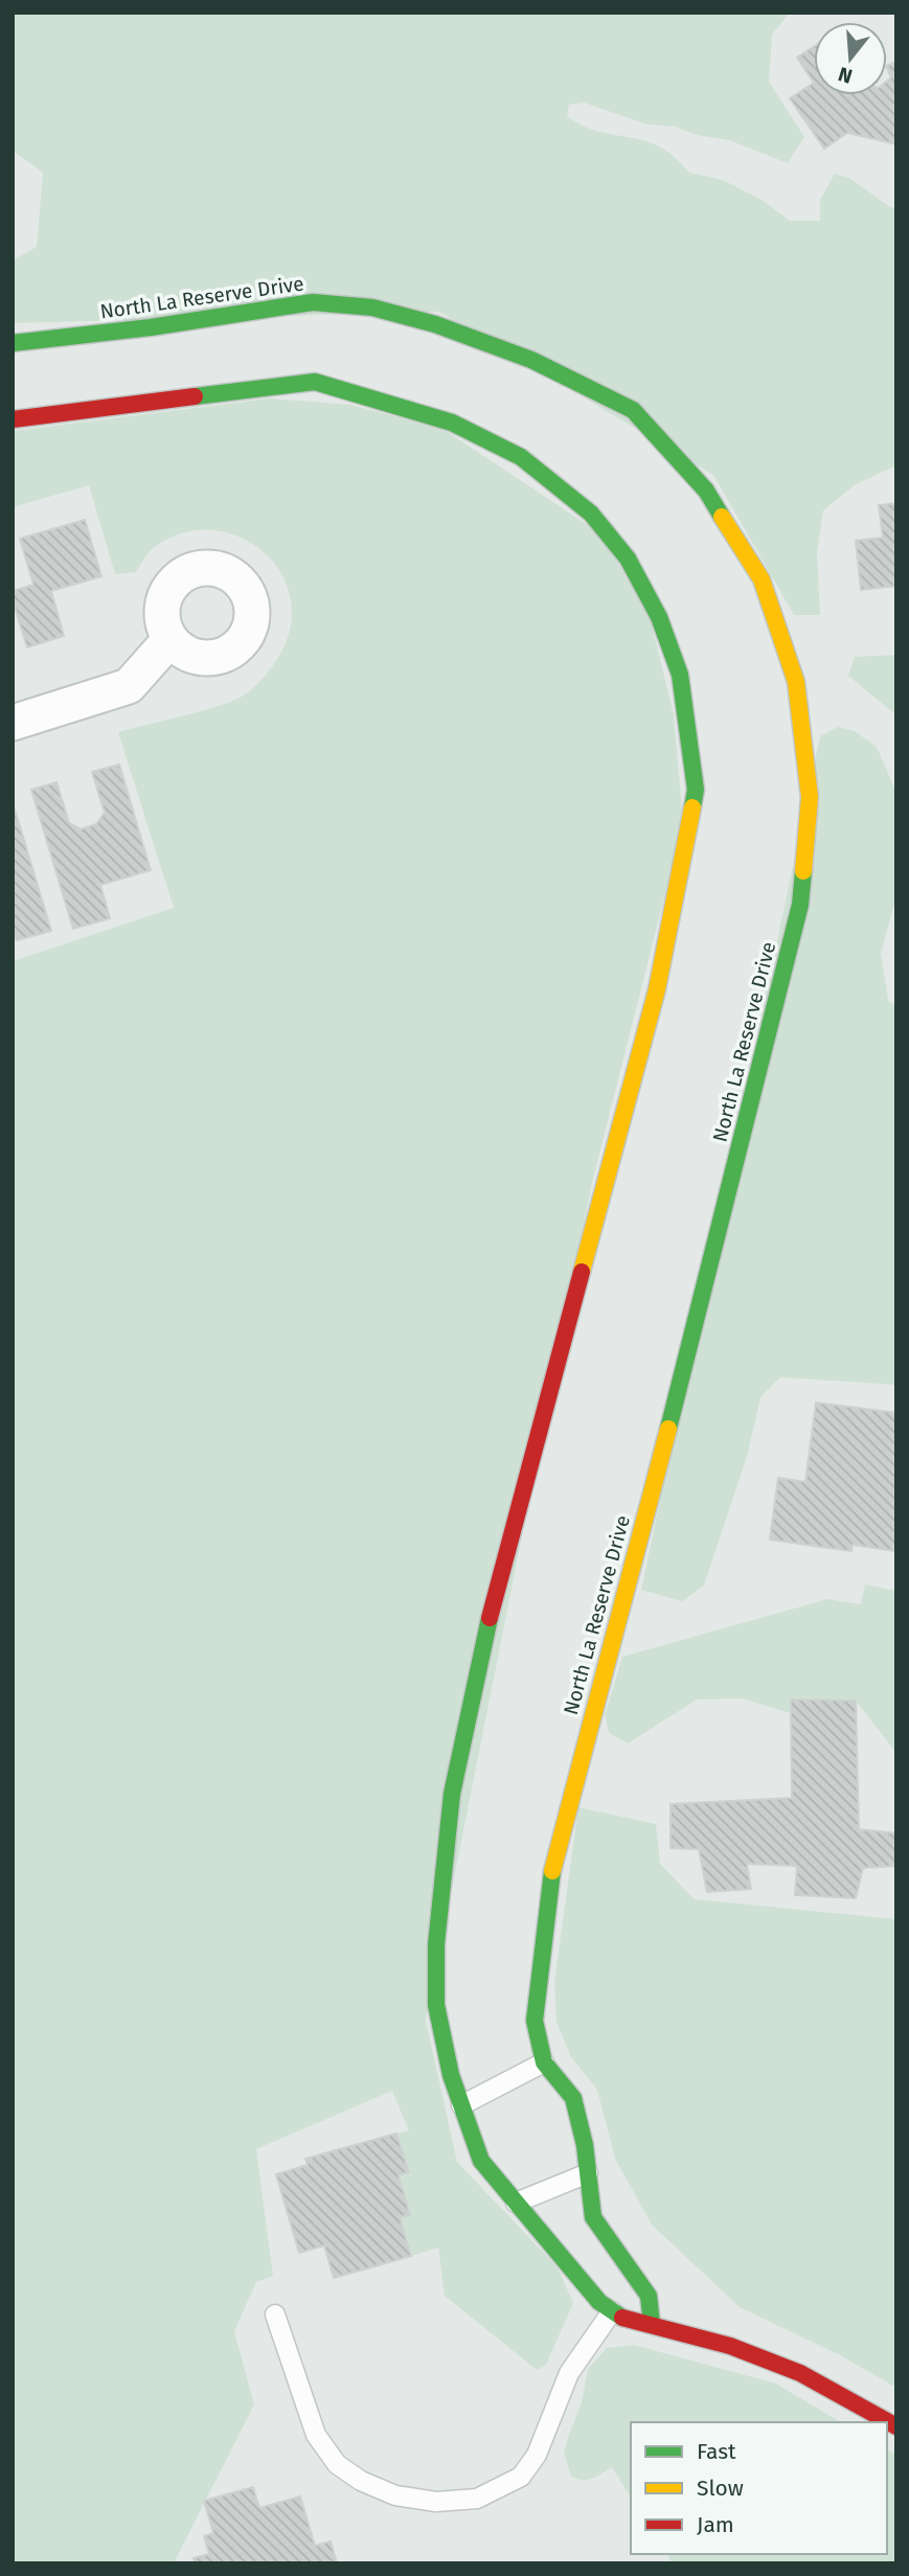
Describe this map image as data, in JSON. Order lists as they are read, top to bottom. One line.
{"streets":{"street":["North La Reserve Drive"]},"legend":["Fast","Slow","Jam"],"north":"bottom"}
